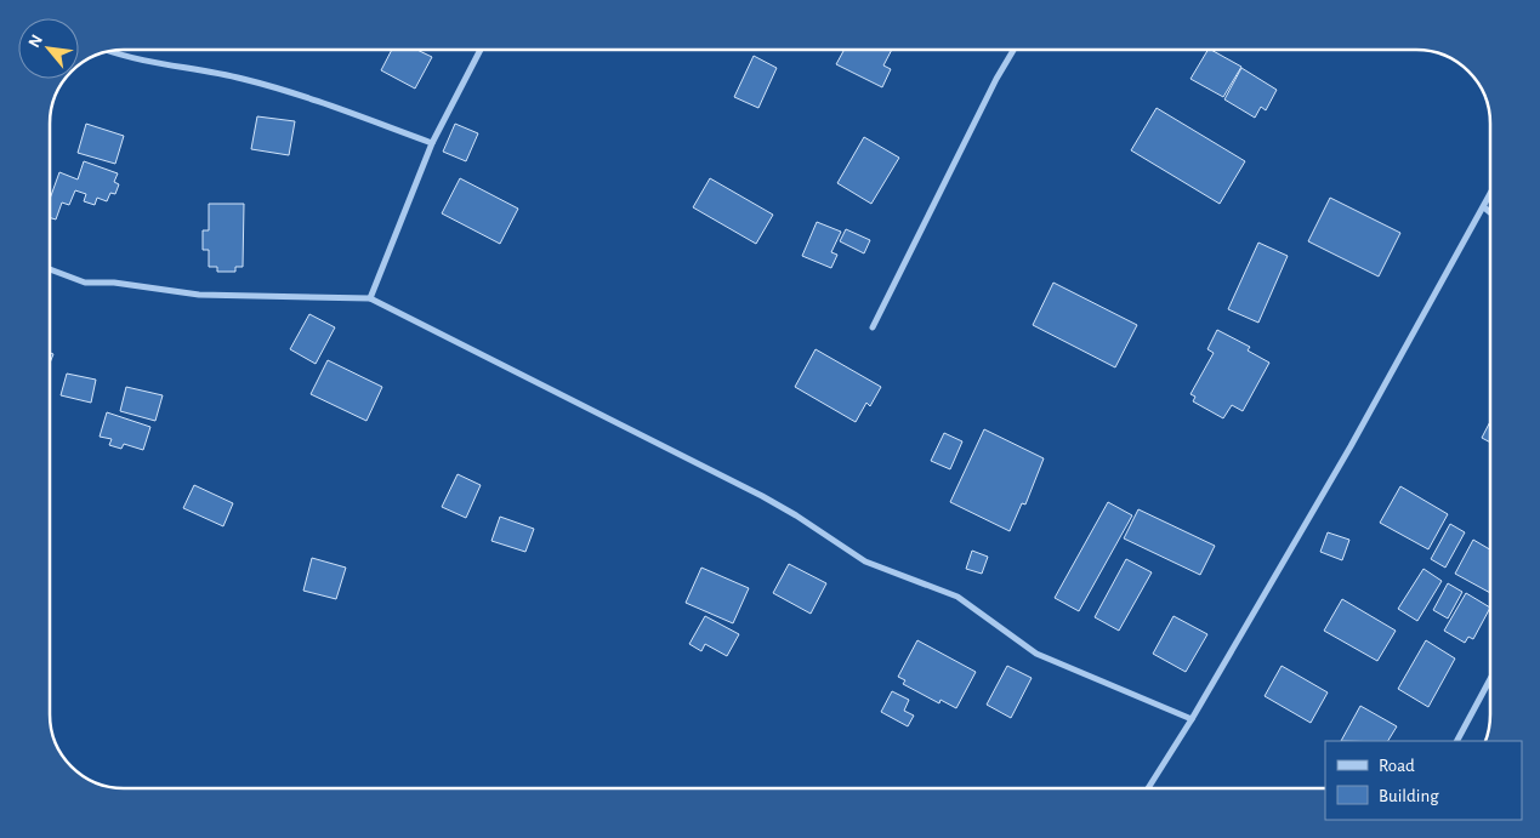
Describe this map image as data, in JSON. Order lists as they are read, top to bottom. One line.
{"legend":["Road","Building"],"north":"top left"}
